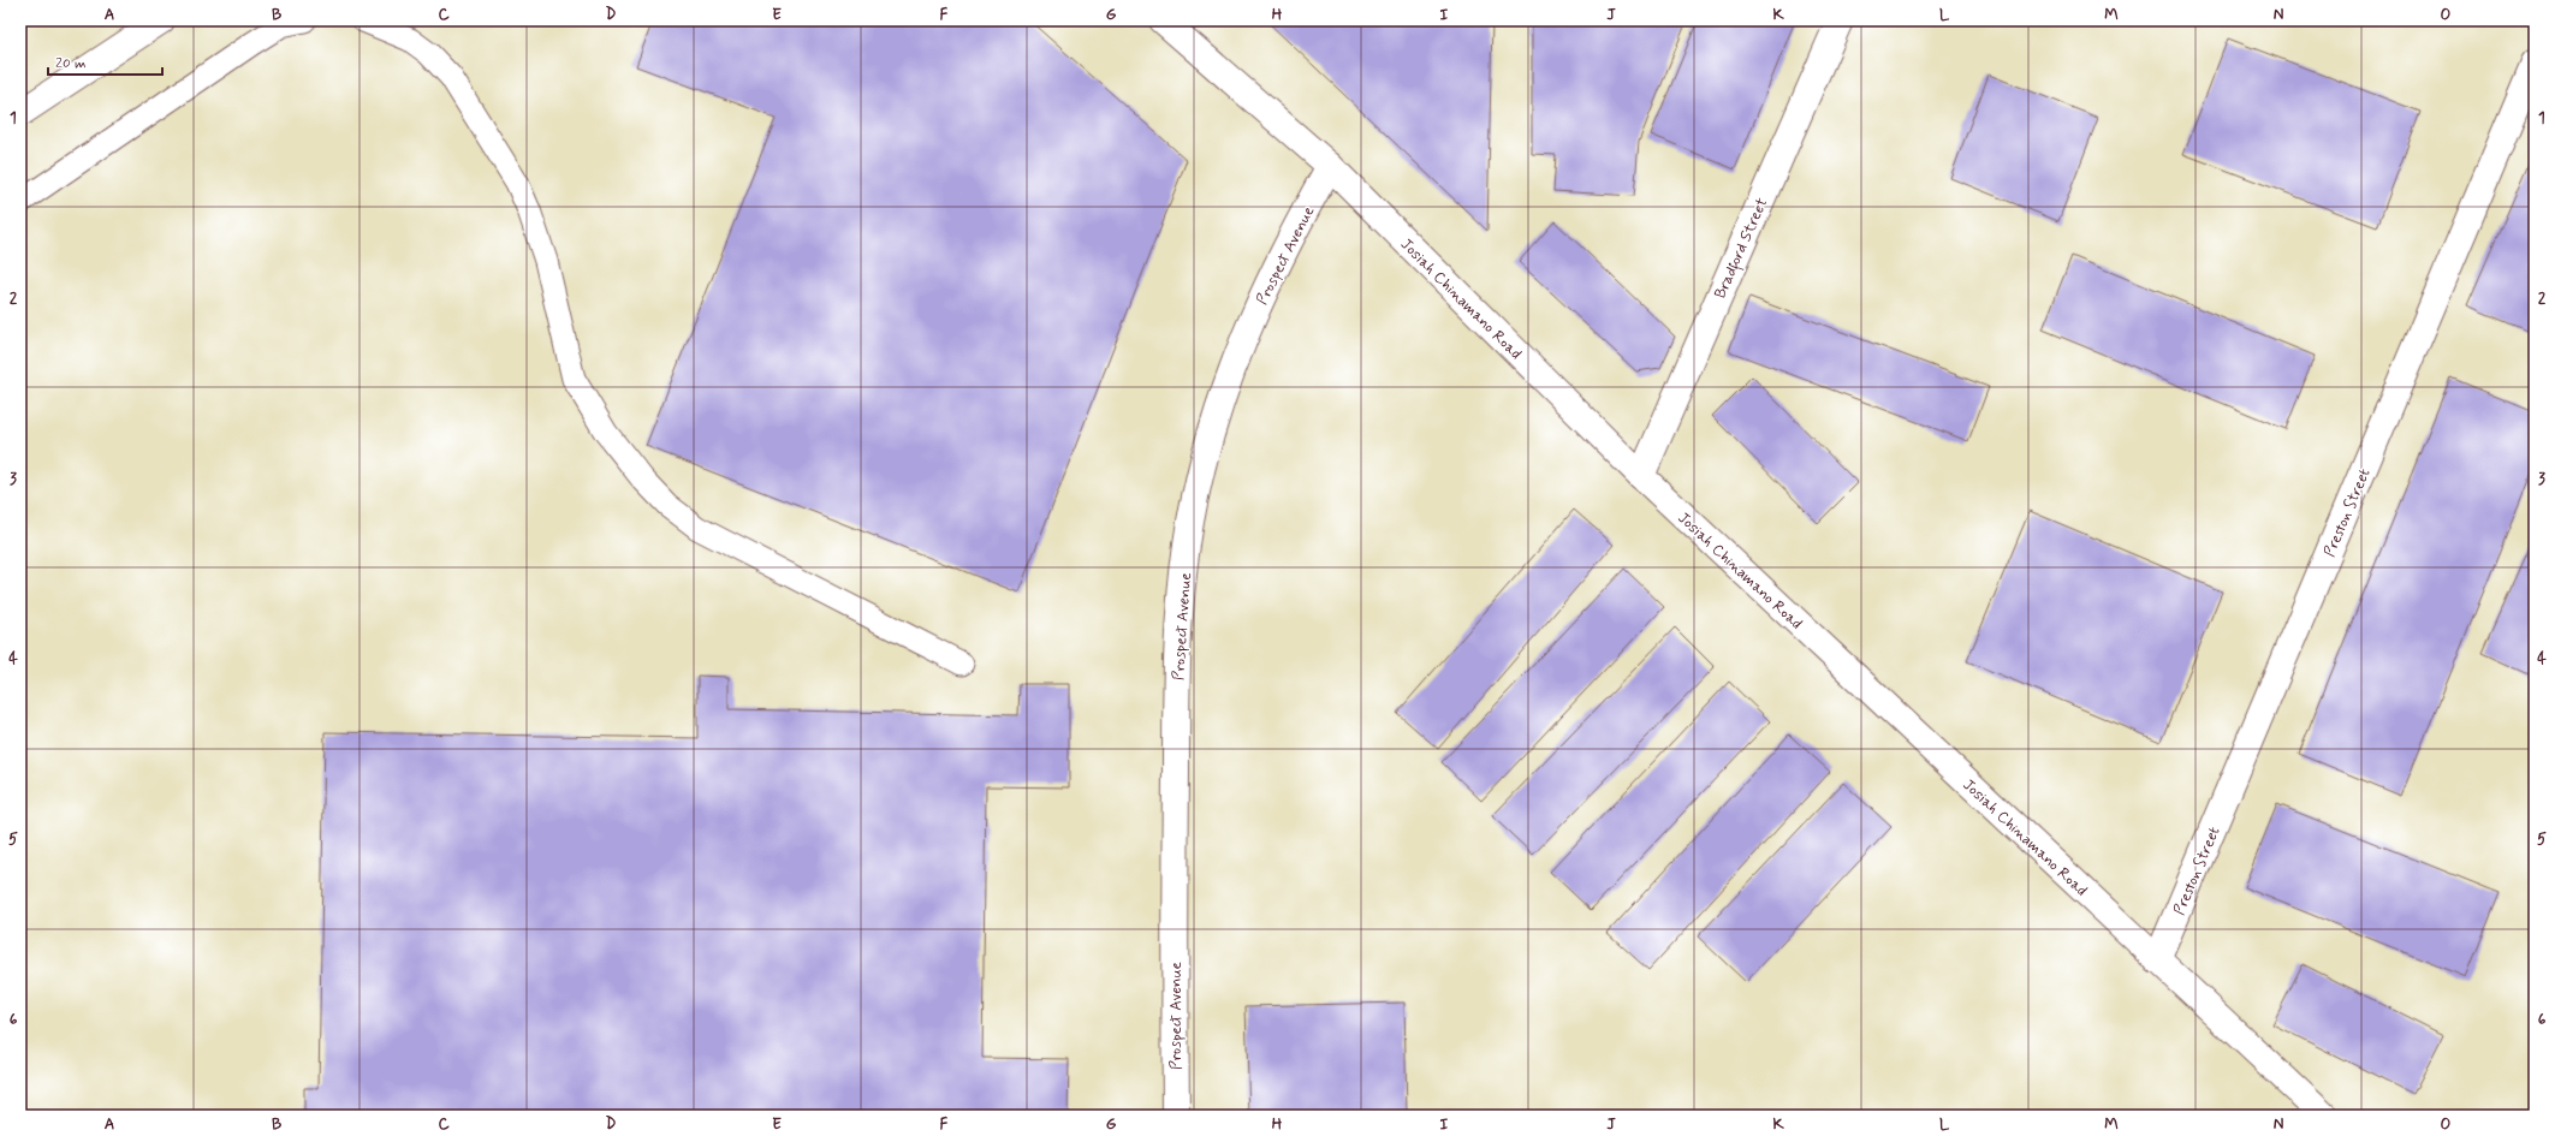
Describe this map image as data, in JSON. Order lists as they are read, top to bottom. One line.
{"streets":{"street":["Bradford Street","Prospect Avenue","Josiah Chinamano Road","Preston Street"]},"crossings":[["Bradford Street","Josiah Chinamano Road"],["Prospect Avenue","Josiah Chinamano Road"],["Josiah Chinamano Road","Preston Street"]],"scale_bar":"20 m","grid":{"columns":["A","B","C","D","E","F","G","H","I","J","K","L","M","N","O"],"rows":["1","2","3","4","5","6"]}}
